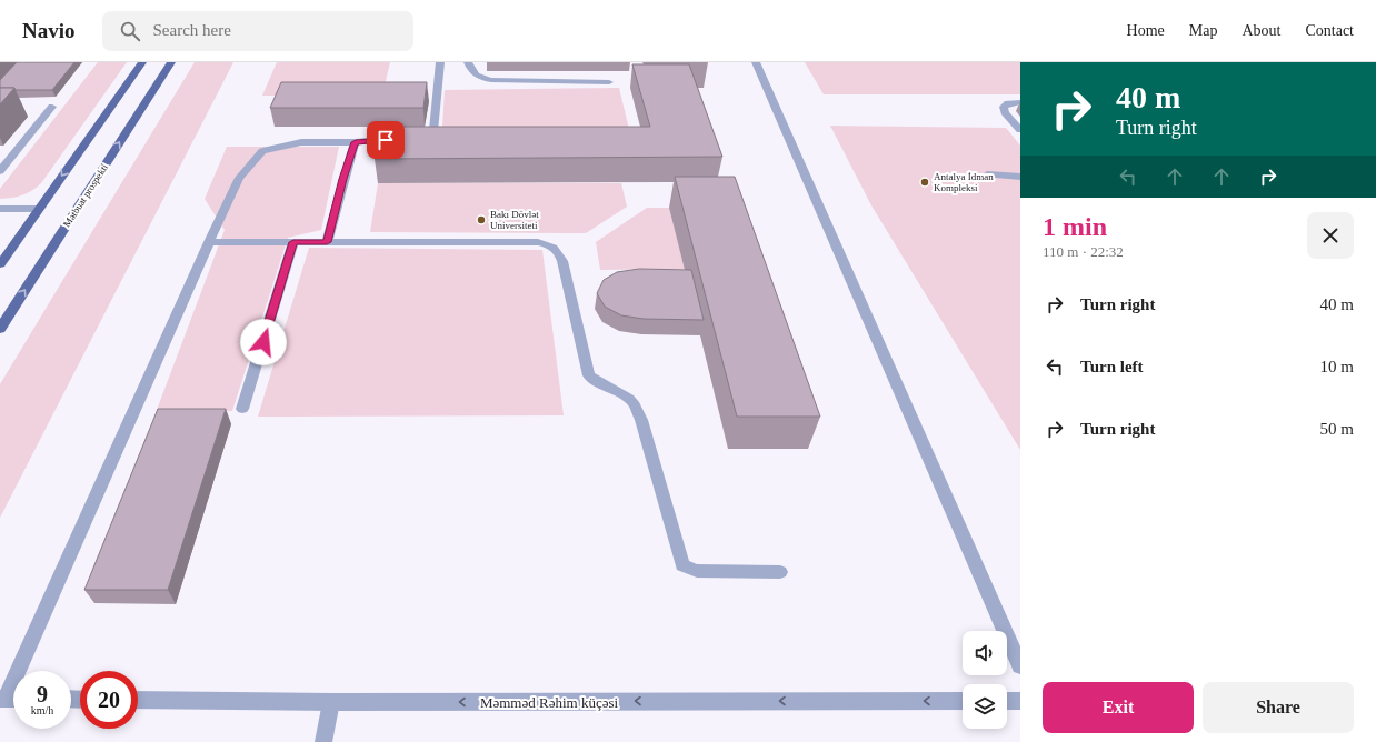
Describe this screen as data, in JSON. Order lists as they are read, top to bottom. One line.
{"streets":{"main road":["Mətbuat prospekti"],"street":["Məmməd Rəhim küçəsi"]},"one_way":["Məmməd Rəhim küçəsi"],"places":["Antalya İdman Kompleksi","Bakı Dövlət Universiteti"],"page":{"header":"Navio","search":"Search here","nav":["Home","Map","About","Contact"],"turn":["40 m","Turn right"],"heading":["1 min","110 m · 22:32"],"list":[{"name":"Turn right","value":"40 m"},{"name":"Turn left","value":"10 m"},{"name":"Turn right","value":"50 m"}],"speed":"9 km/h","limit":"20","buttons":["Exit","Share"]}}
